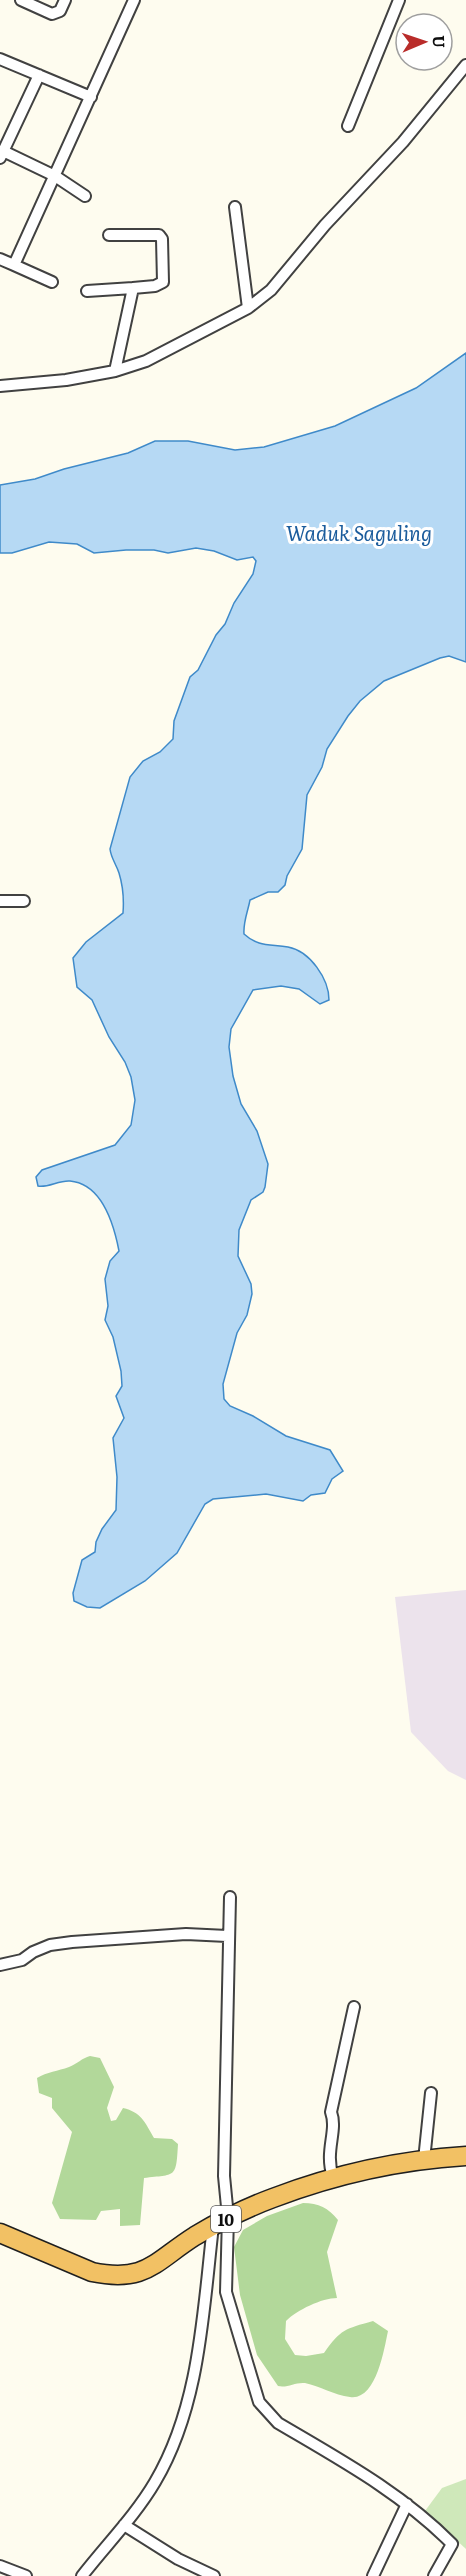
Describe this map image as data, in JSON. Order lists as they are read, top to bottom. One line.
{"streets":{"highway":["10"]},"water":["Waduk Saguling"],"north":"right"}
